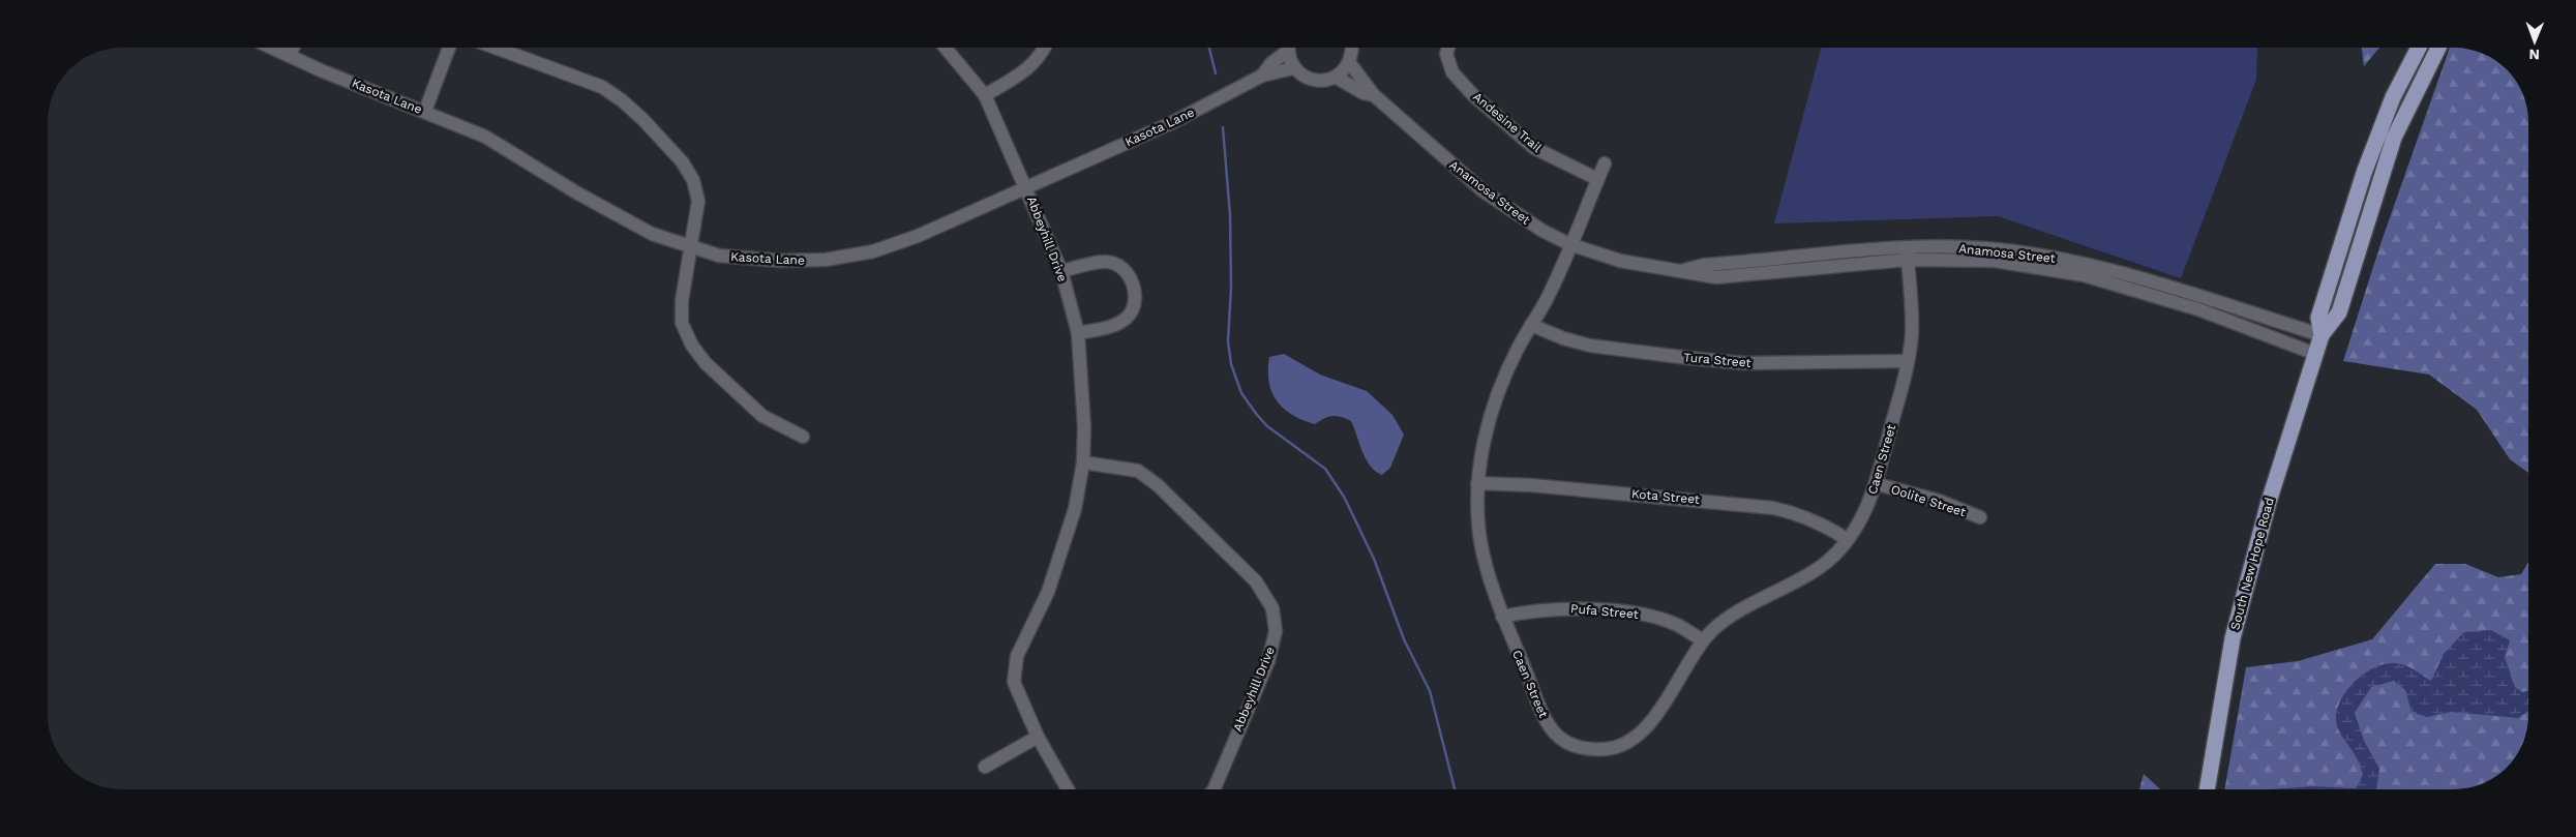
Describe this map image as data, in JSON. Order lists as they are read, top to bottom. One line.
{"streets":{"main road":["South New Hope Road"],"street":["Kasota Lane","Andesine Trail","Anamosa Street","Abbeyhill Drive","Tura Street","Caen Street","Kota Street","Oolite Street","Pufa Street"]},"crossings":[["Kasota Lane","Abbeyhill Drive"],["Andesine Trail","Caen Street"],["Anamosa Street","Caen Street"],["Anamosa Street","South New Hope Road"],["Tura Street","Caen Street"],["Caen Street","Kota Street"],["Caen Street","Oolite Street"],["Caen Street","Pufa Street"]],"north":"bottom"}
